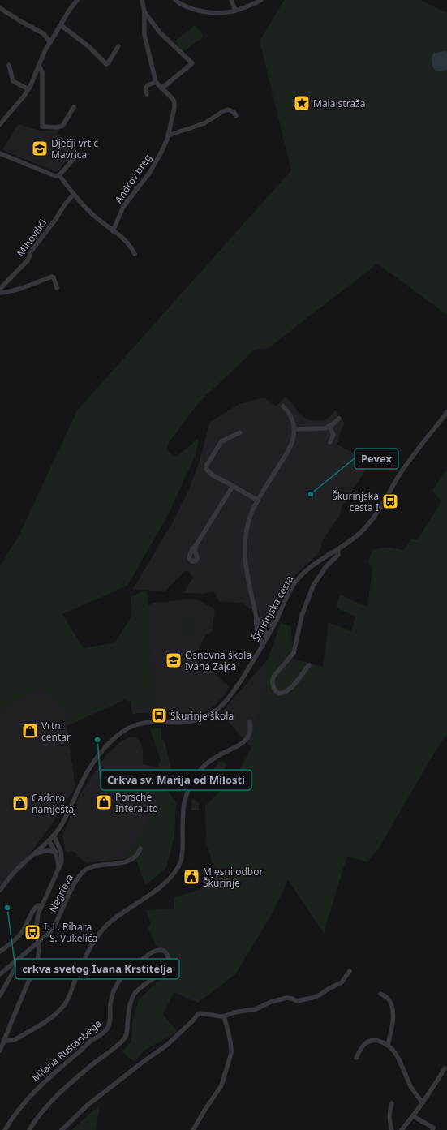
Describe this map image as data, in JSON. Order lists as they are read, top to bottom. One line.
{"streets":{"street":["Androv breg","Mihovilići","Škurinjska cesta","Negrieva","Milana Rustanbega"]},"places":{"place":["Mala straža"],"school or university":["Dječji vrtić Mavrica","Osnovna škola Ivana Zajca"],"other":["Pevex","Crkva sv. Marija od Milosti","crkva svetog Ivana Krstitelja"],"bus stop":["Škurinjska cesta I","Škurinje škola","I. L. Ribara - S. Vukelića"],"shop":["Vrtni centar","Porsche Interauto","Cadoro namještaj"],"public building":["Mjesni odbor Škurinje"]}}
